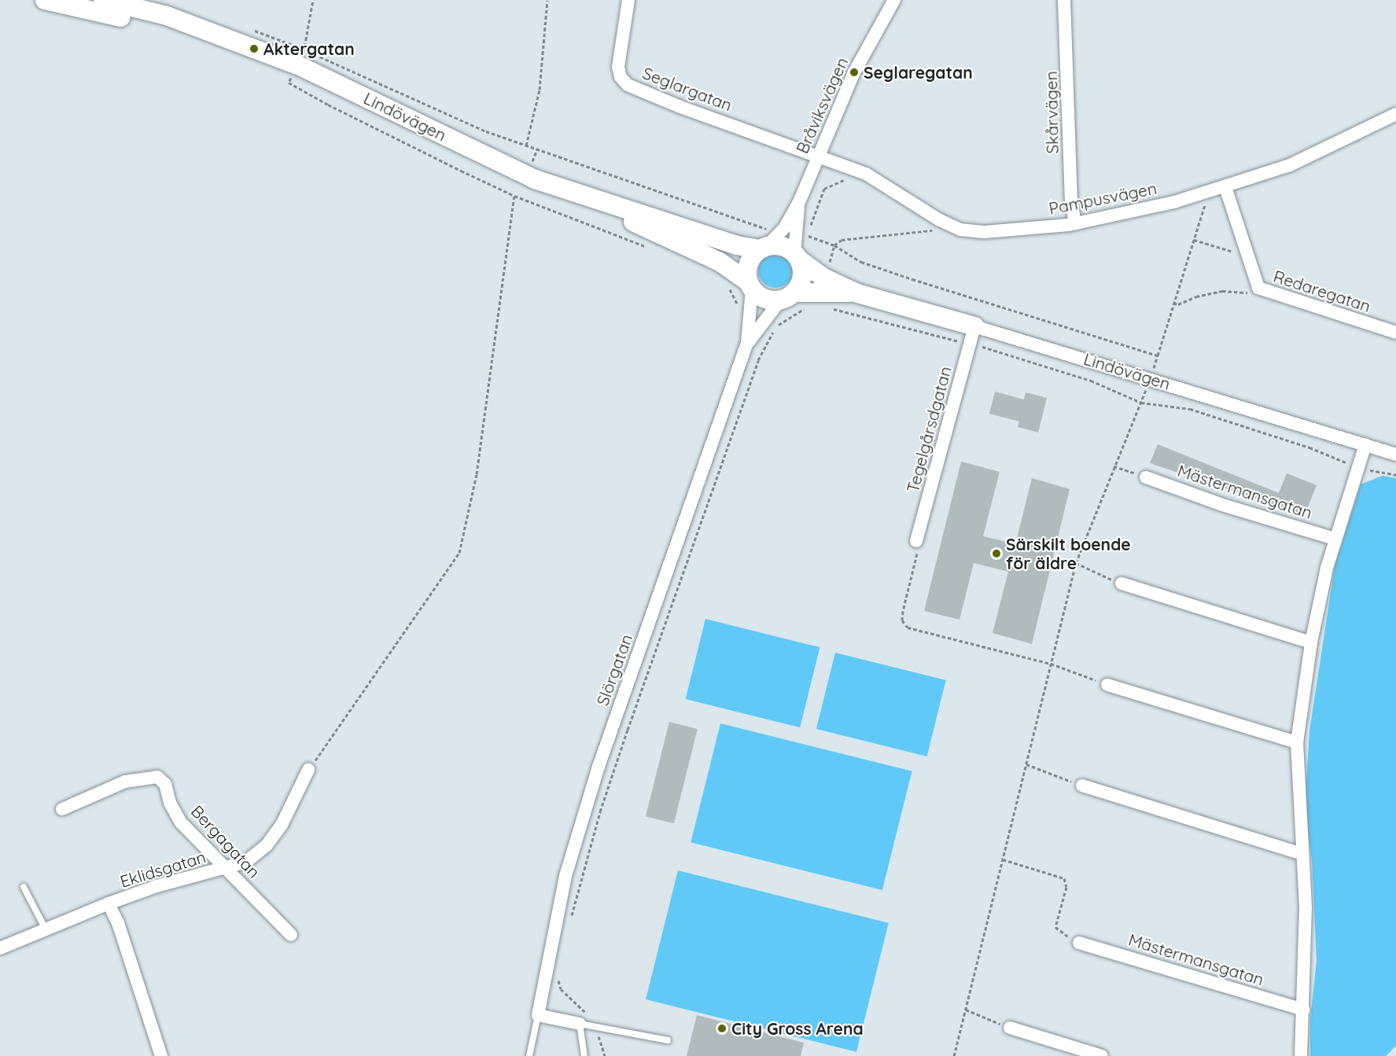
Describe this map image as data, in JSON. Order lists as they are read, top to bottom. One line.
{"streets":{"main road":["Lindövägen"],"street":["Seglargatan","Bråviksvägen","Skårvägen","Pampusvägen","Redaregatan","Tegelgårsdgatan","Mästermansgatan","Slörgatan","Bergagatan","Eklidsgatan"]},"crossings":[["Seglargatan","Bråviksvägen"],["Seglargatan","Pampusvägen"],["Bråviksvägen","Lindövägen"],["Bråviksvägen","Pampusvägen"],["Bråviksvägen","Slörgatan"],["Skårvägen","Pampusvägen"],["Lindövägen","Tegelgårsdgatan"],["Lindövägen","Slörgatan"],["Pampusvägen","Redaregatan"],["Bergagatan","Eklidsgatan"]],"places":["Aktergatan","Seglaregatan","Särskilt boende för äldre","City Gross Arena"]}
